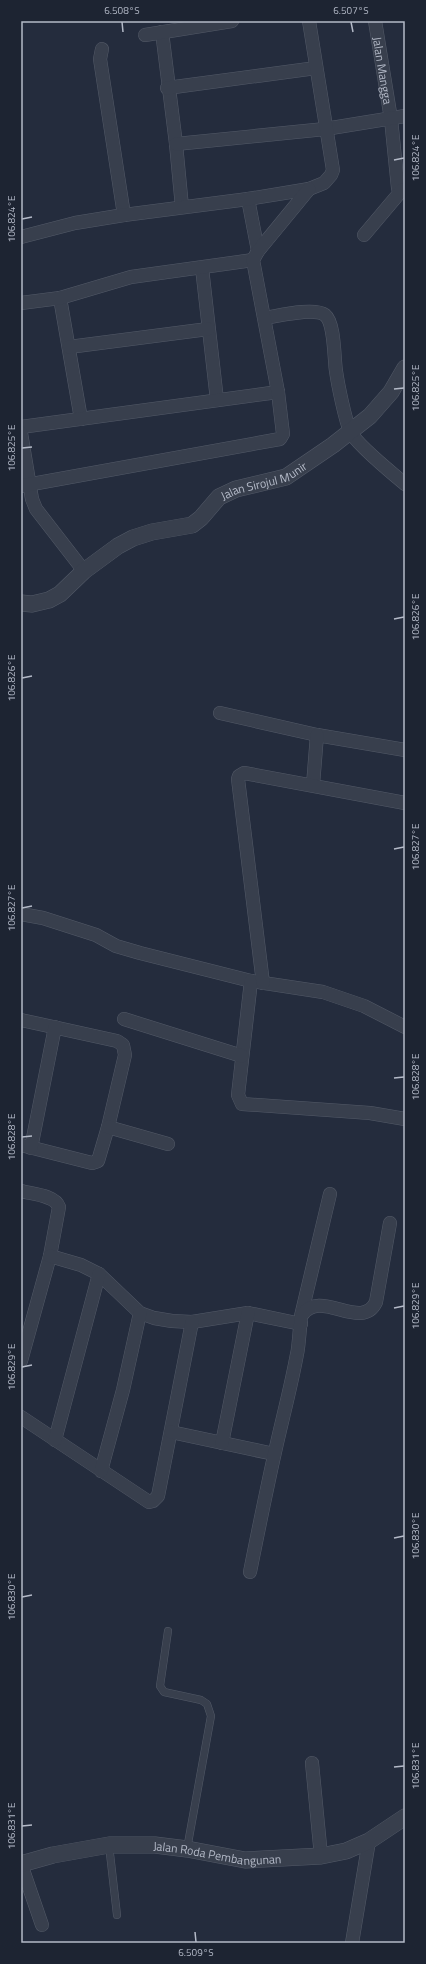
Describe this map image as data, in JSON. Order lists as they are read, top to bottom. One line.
{"streets":{"street":["Jalan Mangga","Jalan Sirojul Munir","Jalan Roda Pembangunan"]},"coordinates":["6.508°S","6.507°S","106.824°E","106.825°E","106.826°E","106.827°E","106.828°E","106.829°E","106.830°E","106.831°E","6.509°S"]}
